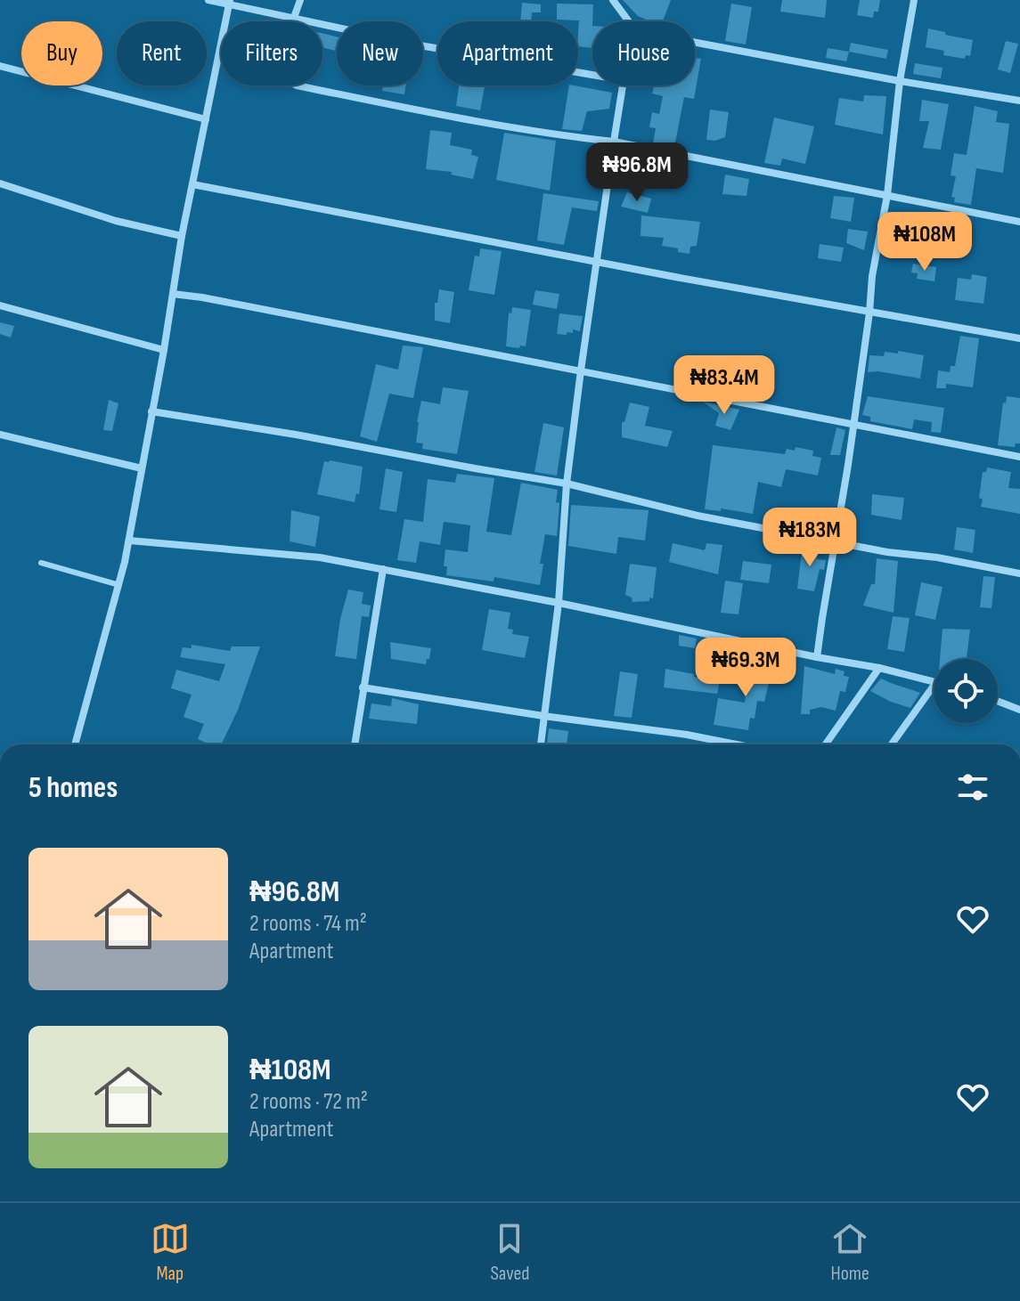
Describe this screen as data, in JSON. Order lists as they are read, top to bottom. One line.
{"page":{"chip":["Buy","Rent","Filters","New","Apartment","House"],"price":["₦96.8M","₦108M","₦83.4M","₦183M","₦69.3M"],"heading":"5 homes","list":[{"name":"₦96.8M","note":"2 rooms · 74 m² · Apartment"},{"name":"₦108M","note":"2 rooms · 72 m² · Apartment"}],"tabs":["Map","Saved","Home"]}}
